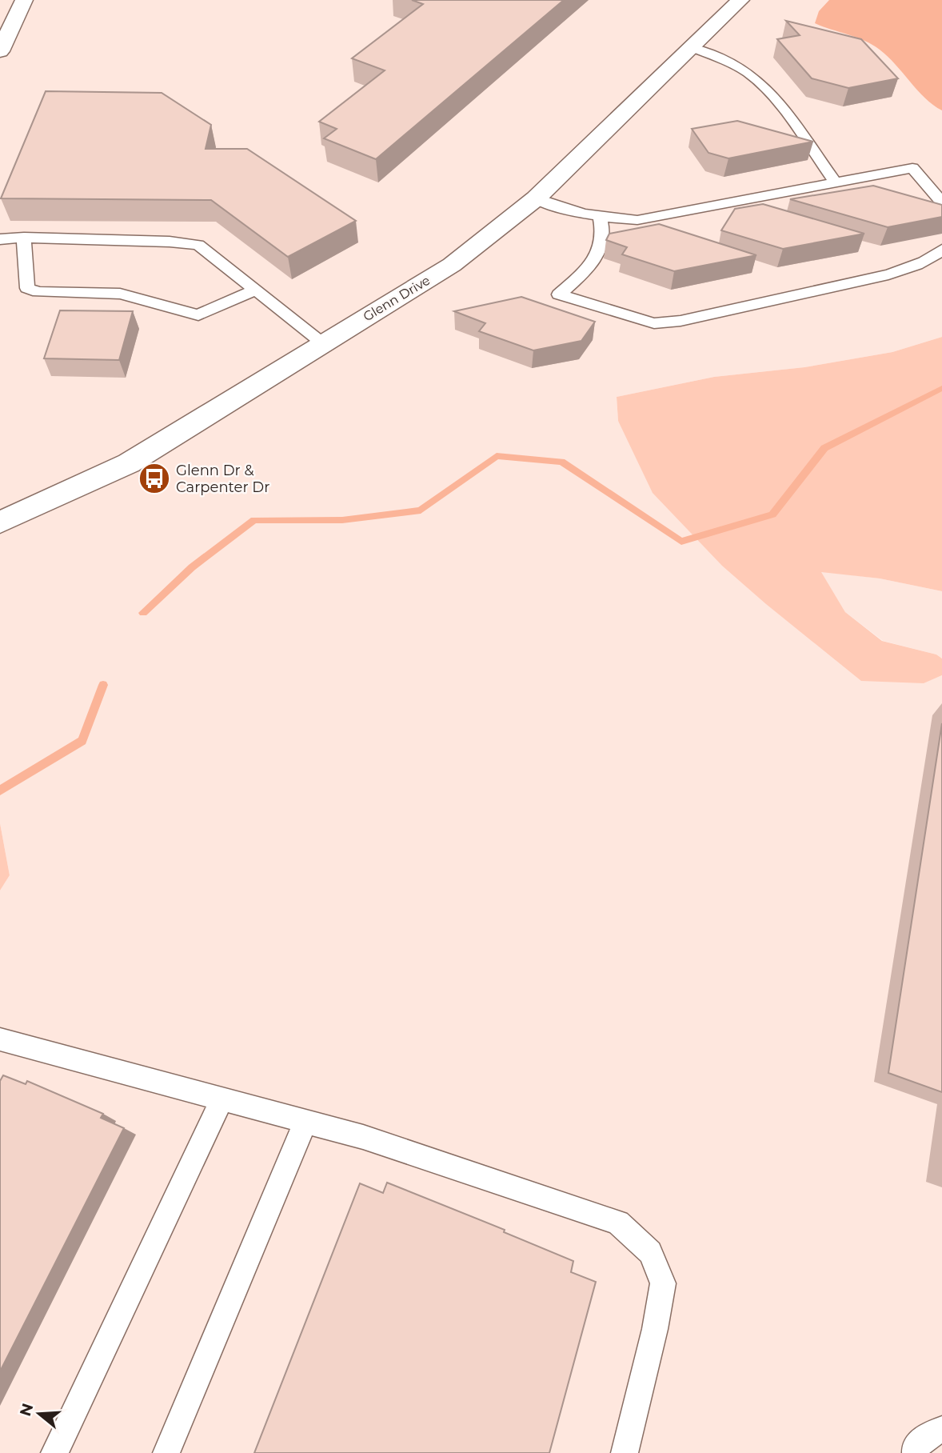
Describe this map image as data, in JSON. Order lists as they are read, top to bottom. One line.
{"streets":{"street":["Glenn Drive"]},"places":{"bus stop":["Glenn Dr & Carpenter Dr"]},"north":"left"}
